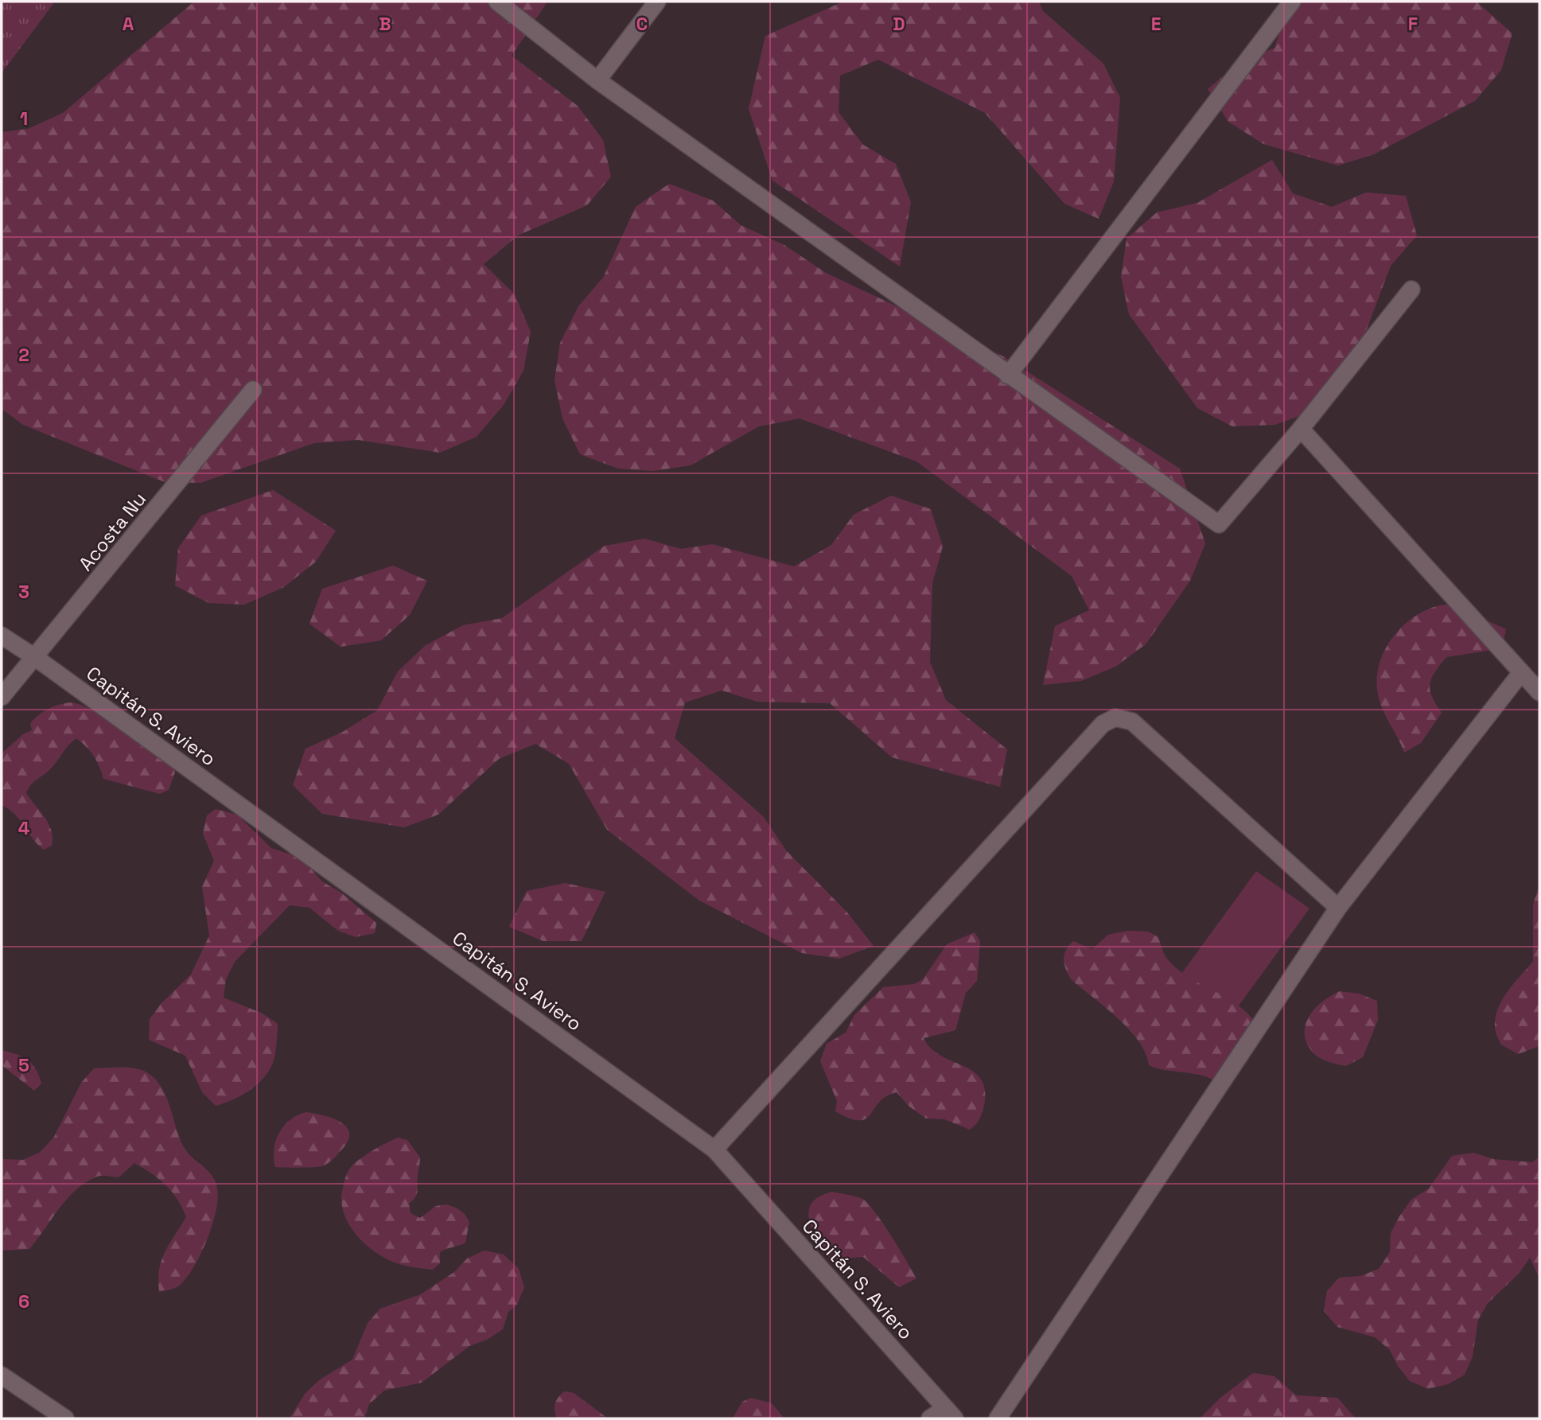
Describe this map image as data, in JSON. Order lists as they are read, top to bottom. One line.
{"streets":{"street":["Acosta Nu","Capitán S. Aviero"]},"crossings":[["Acosta Nu","Capitán S. Aviero"]],"grid":{"columns":["A","B","C","D","E","F"],"rows":["1","2","3","4","5","6"]}}
